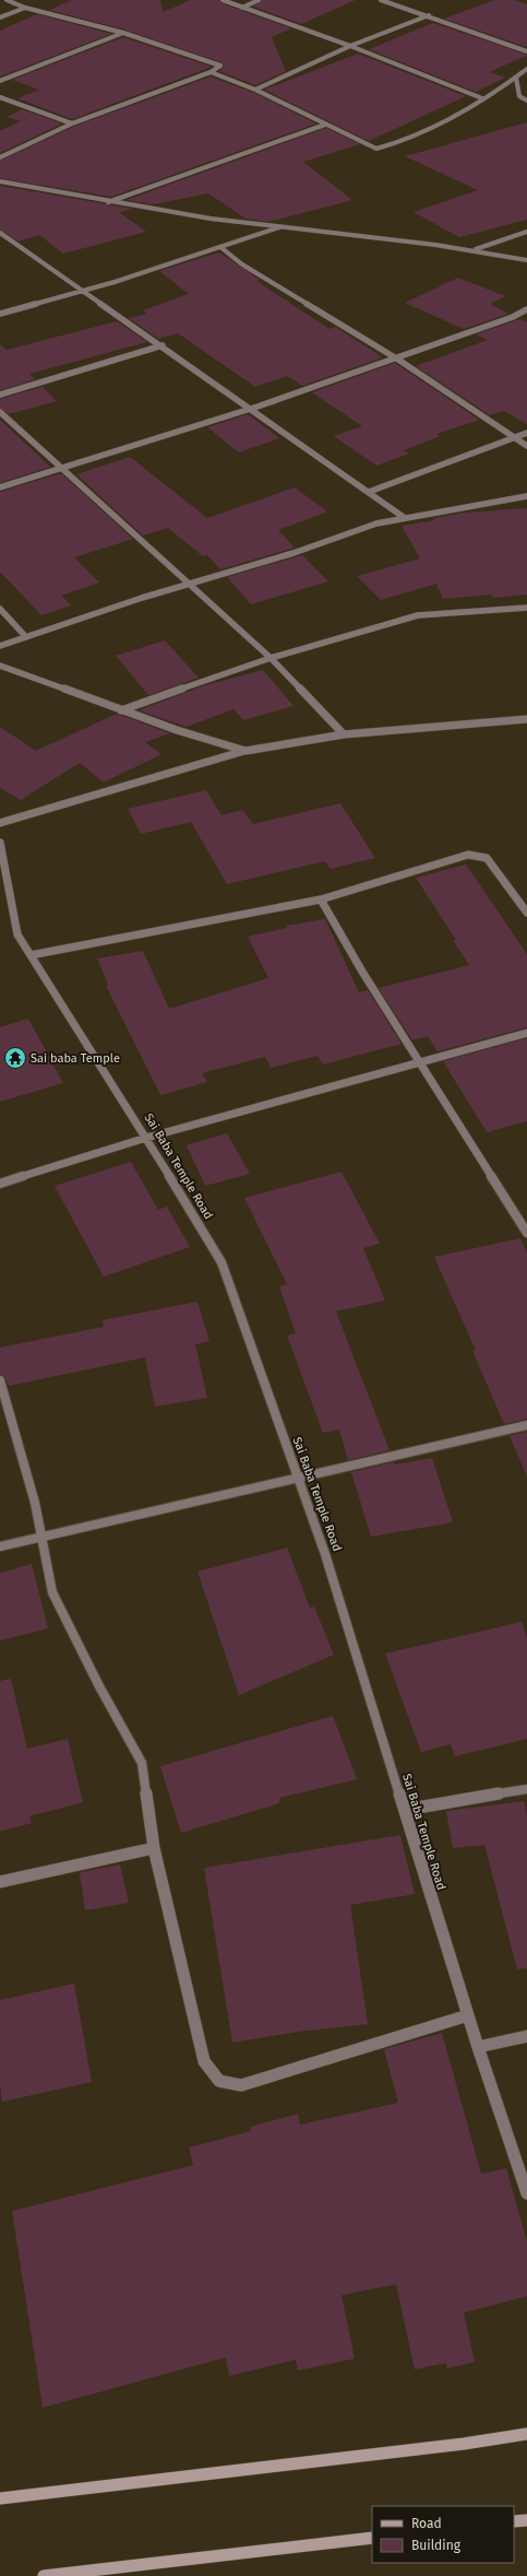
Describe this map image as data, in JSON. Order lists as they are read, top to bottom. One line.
{"streets":{"street":["Sai Baba Temple Road"]},"places":{"temple":["Sai baba Temple"]},"legend":["Road","Building"]}
